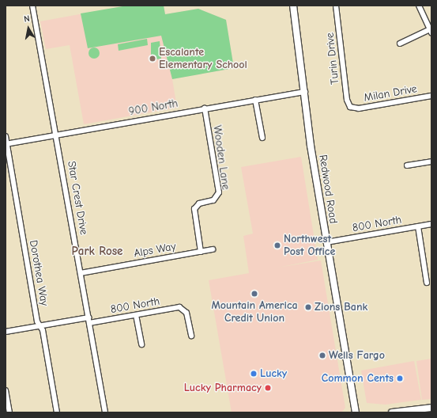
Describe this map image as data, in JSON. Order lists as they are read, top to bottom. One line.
{"streets":{"main road":["Redwood Road"],"street":["Turin Drive","Milan Drive","900 North","Wooden Lane","Star Crest Drive","800 North","Alps Way","Dorothea Way"]},"crossings":[["Turin Drive","Milan Drive"],["900 North","Wooden Lane"],["900 North","Redwood Road"],["900 North","Star Crest Drive"],["900 North","Dorothea Way"],["Wooden Lane","Alps Way"],["Redwood Road","800 North"],["Star Crest Drive","800 North"],["Star Crest Drive","Alps Way"]],"districts":["Park Rose"],"places":["Escalante Elementary School","Northwest Post Office","Mountain America Credit Union","Zions Bank","Wells Fargo","Lucky","Common Cents","Lucky Pharmacy"],"north":"top"}
